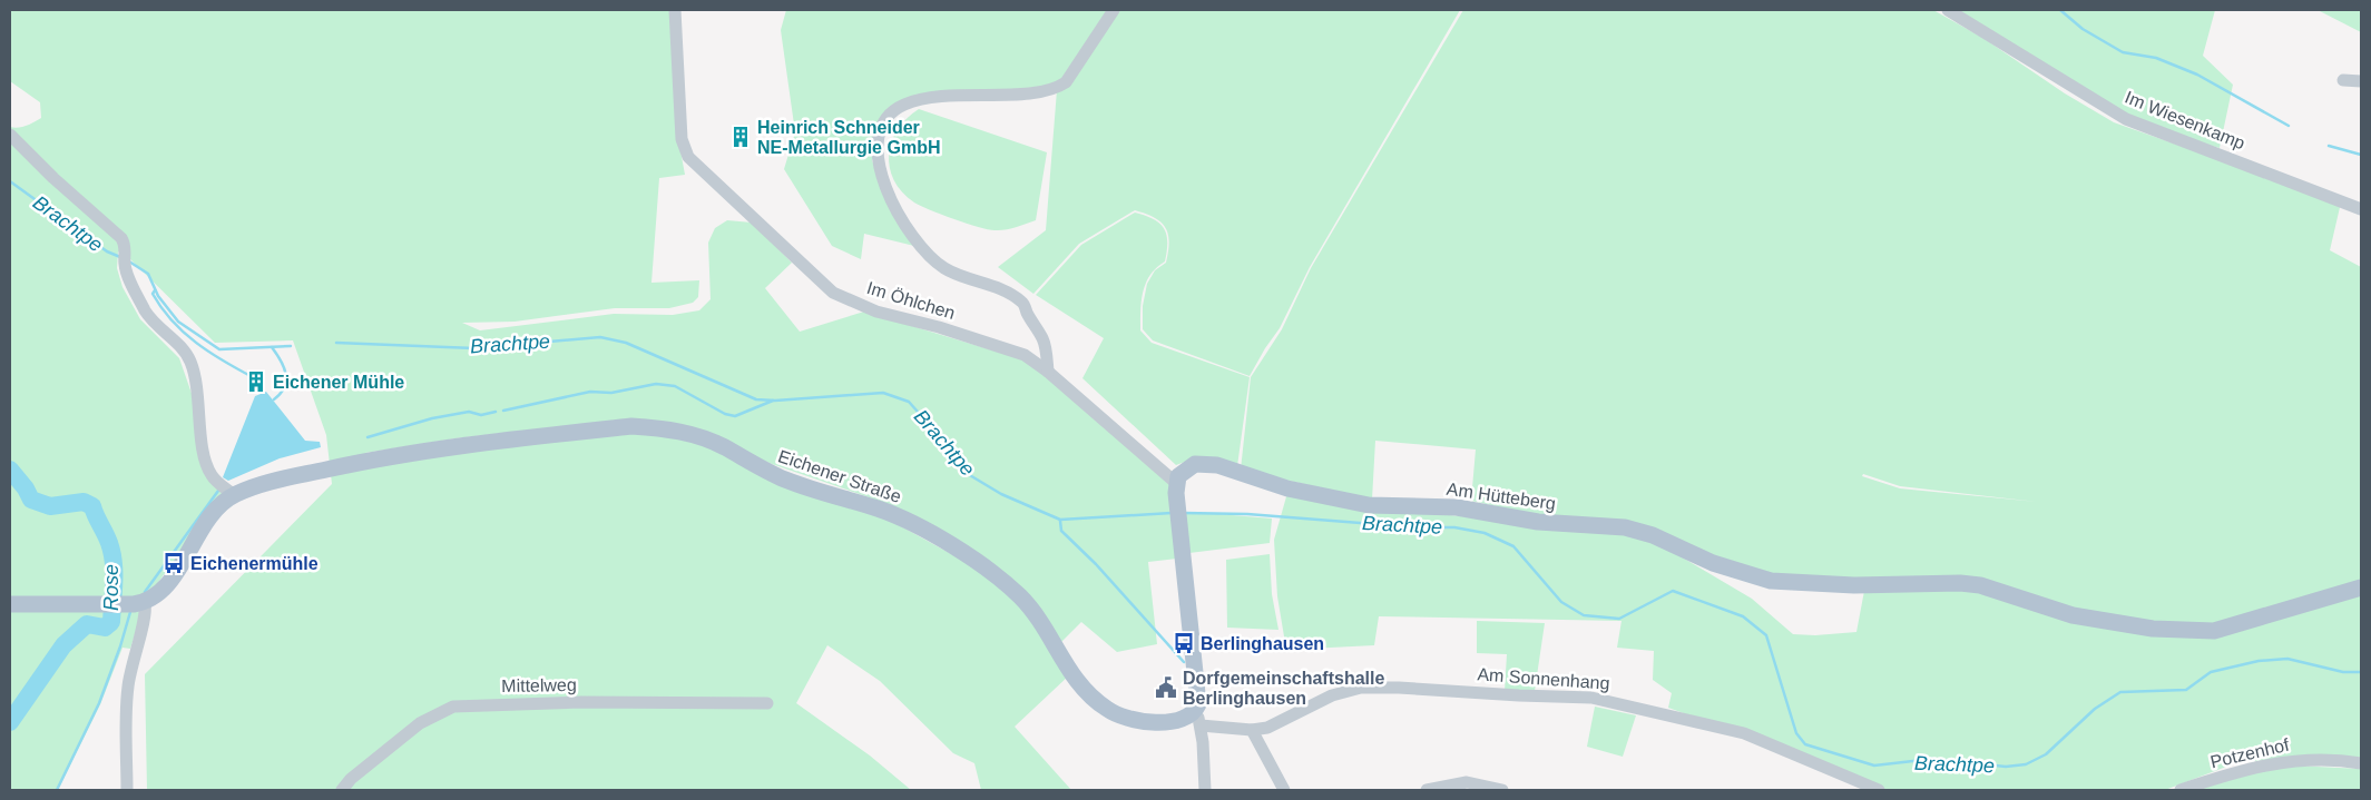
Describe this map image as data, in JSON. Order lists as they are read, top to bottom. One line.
{"streets":{"main road":["Eichener Straße","Am Hütteberg"],"street":["Im Wiesenkamp","Im Öhlchen","Am Sonnenhang","Mittelweg","Potzenhof"]},"crossings":[["Im Öhlchen","Am Hütteberg"],["Eichener Straße","Am Sonnenhang"]],"water":["Brachtpe","Rose"],"places":{"building":["Heinrich Schneider NE-Metallurgie GmbH","Eichener Mühle"],"bus stop":["Eichenermühle","Berlinghausen"],"public building":["Dorfgemeinschaftshalle Berlinghausen"]}}
